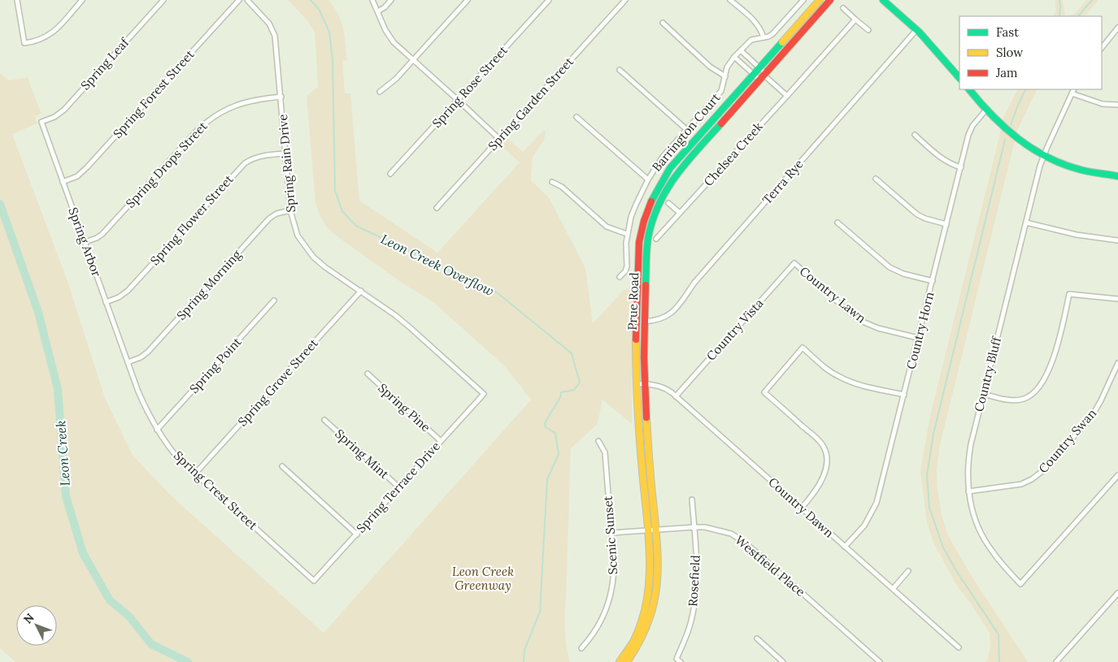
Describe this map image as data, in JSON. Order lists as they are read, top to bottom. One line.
{"streets":{"main road":["Prue Road"],"street":["Spring Leaf","Spring Rose Street","Spring Forest Street","Spring Garden Street","Barrington Court","Chelsea Creek","Spring Rain Drive","Spring Drops Street","Terra Rye","Spring Flower Street","Spring Arbor","Spring Morning","Country Lawn","Country Vista","Country Horn","Spring Point","Country Bluff","Spring Grove Street","Spring Pine","Country Swan","Spring Mint","Spring Terrace Drive","Spring Crest Street","Country Dawn","Scenic Sunset","Westfield Place","Rosefield"]},"crossings":[["Spring Leaf","Spring Arbor"],["Spring Forest Street","Spring Arbor"],["Spring Rain Drive","Spring Drops Street"],["Spring Rain Drive","Spring Flower Street"],["Spring Rain Drive","Spring Morning"],["Spring Rain Drive","Spring Grove Street"],["Spring Rain Drive","Spring Terrace Drive"],["Spring Drops Street","Spring Arbor"],["Terra Rye","Prue Road"],["Spring Flower Street","Spring Arbor"],["Spring Arbor","Spring Morning"],["Spring Arbor","Spring Crest Street"],["Spring Morning","Spring Crest Street"],["Country Lawn","Country Vista"],["Country Lawn","Country Horn"],["Prue Road","Country Dawn"],["Prue Road","Westfield Place"],["Country Vista","Country Dawn"],["Country Horn","Country Dawn"],["Spring Point","Spring Crest Street"],["Country Bluff","Country Swan"],["Spring Grove Street","Spring Crest Street"],["Spring Pine","Spring Terrace Drive"],["Spring Mint","Spring Terrace Drive"],["Spring Terrace Drive","Spring Crest Street"],["Scenic Sunset","Westfield Place"],["Westfield Place","Rosefield"]],"water":["Leon Creek Overflow","Leon Creek"],"parks":["Leon Creek Greenway"],"legend":["Fast","Slow","Jam"],"north":"top left"}
